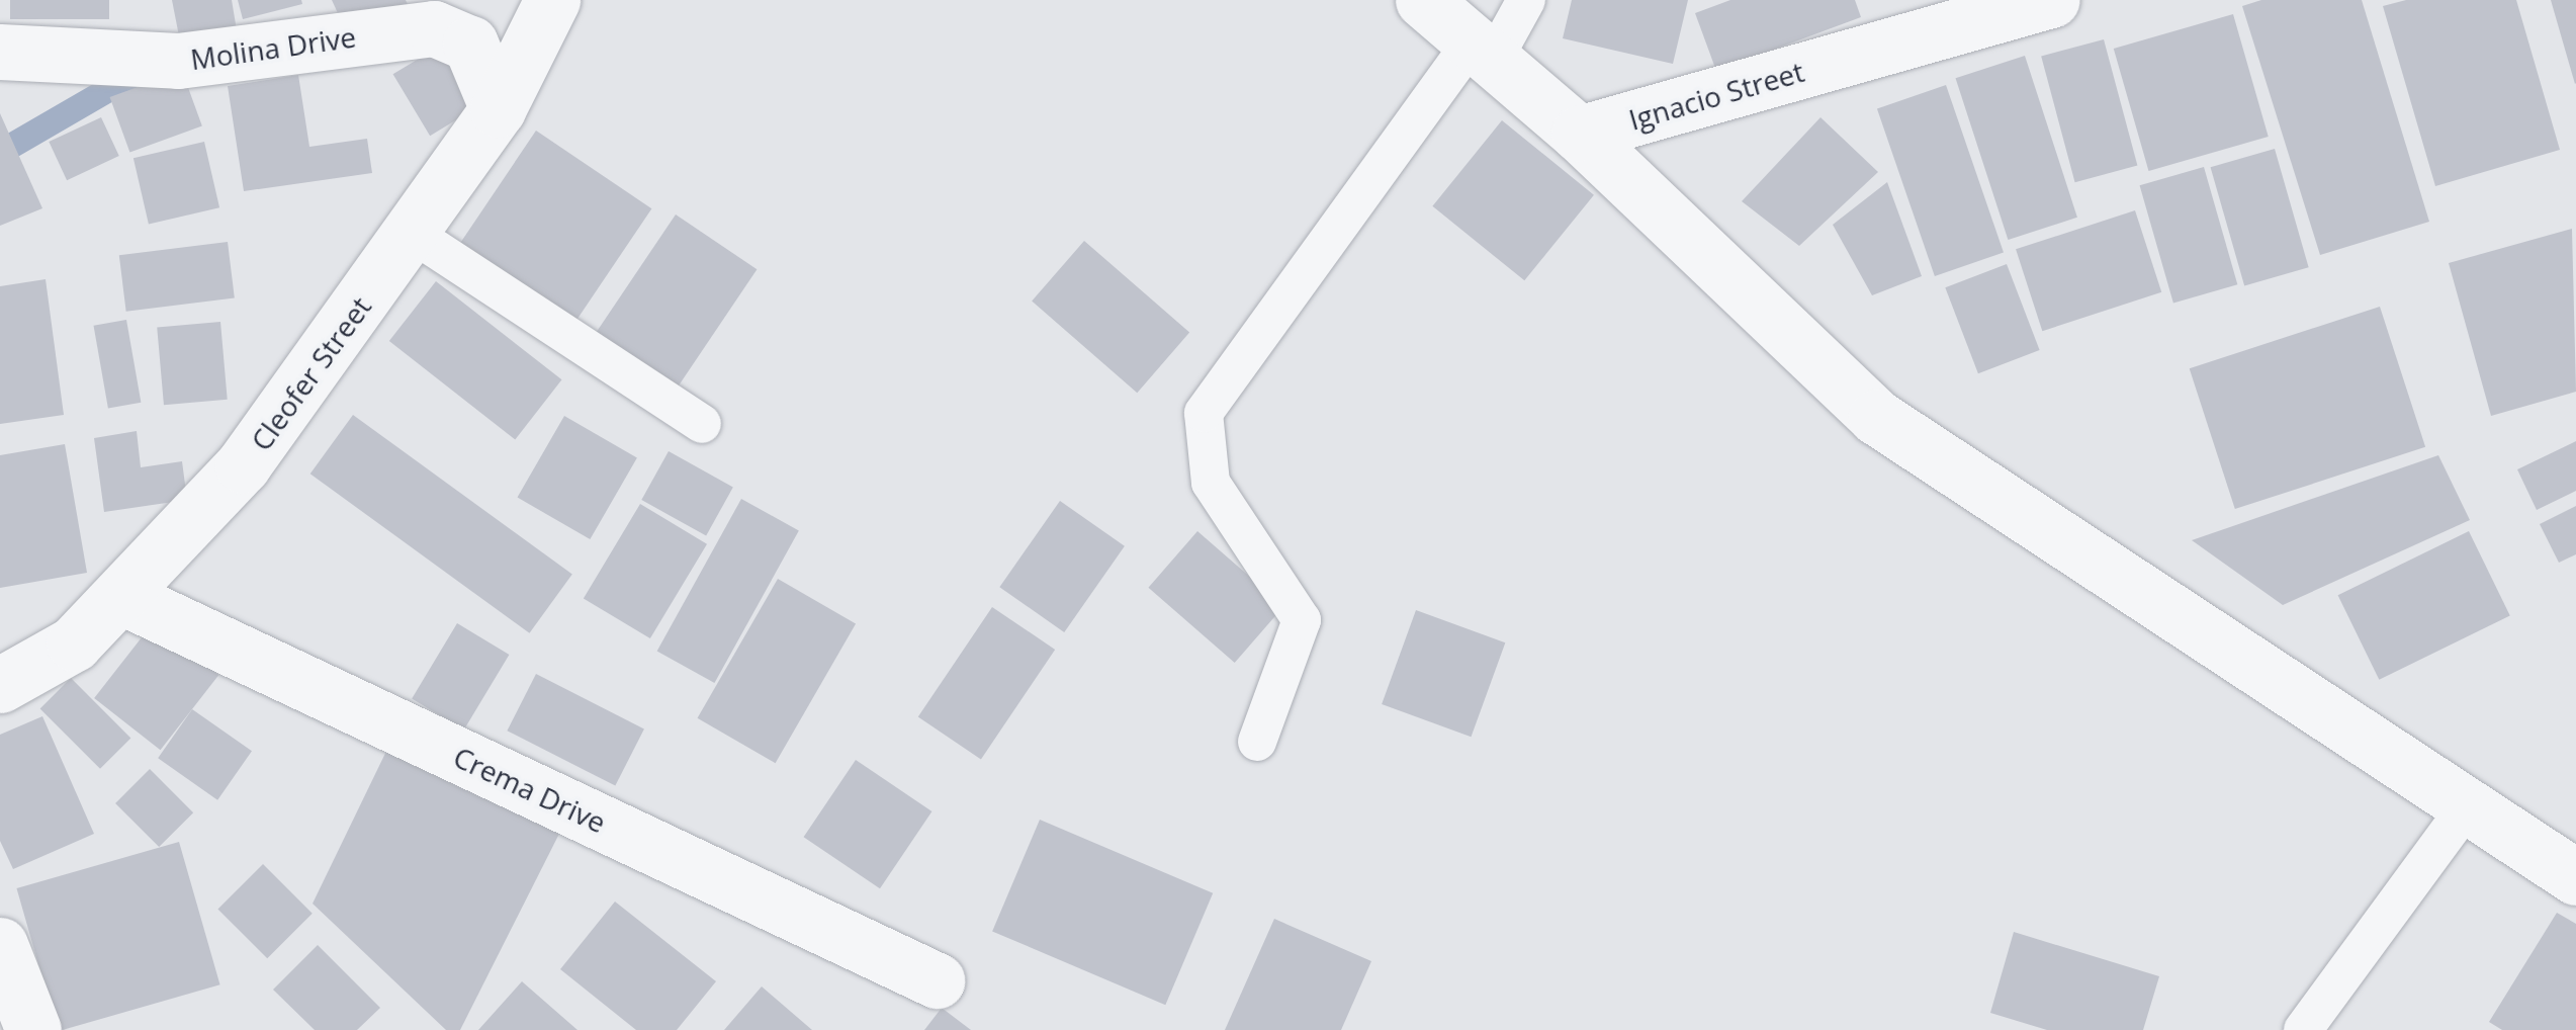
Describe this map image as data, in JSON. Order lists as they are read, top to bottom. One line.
{"streets":{"street":["Molina Drive","Ignacio Street","Cleofer Street","Crema Drive"]},"crossings":[["Molina Drive","Cleofer Street"],["Cleofer Street","Crema Drive"]]}
